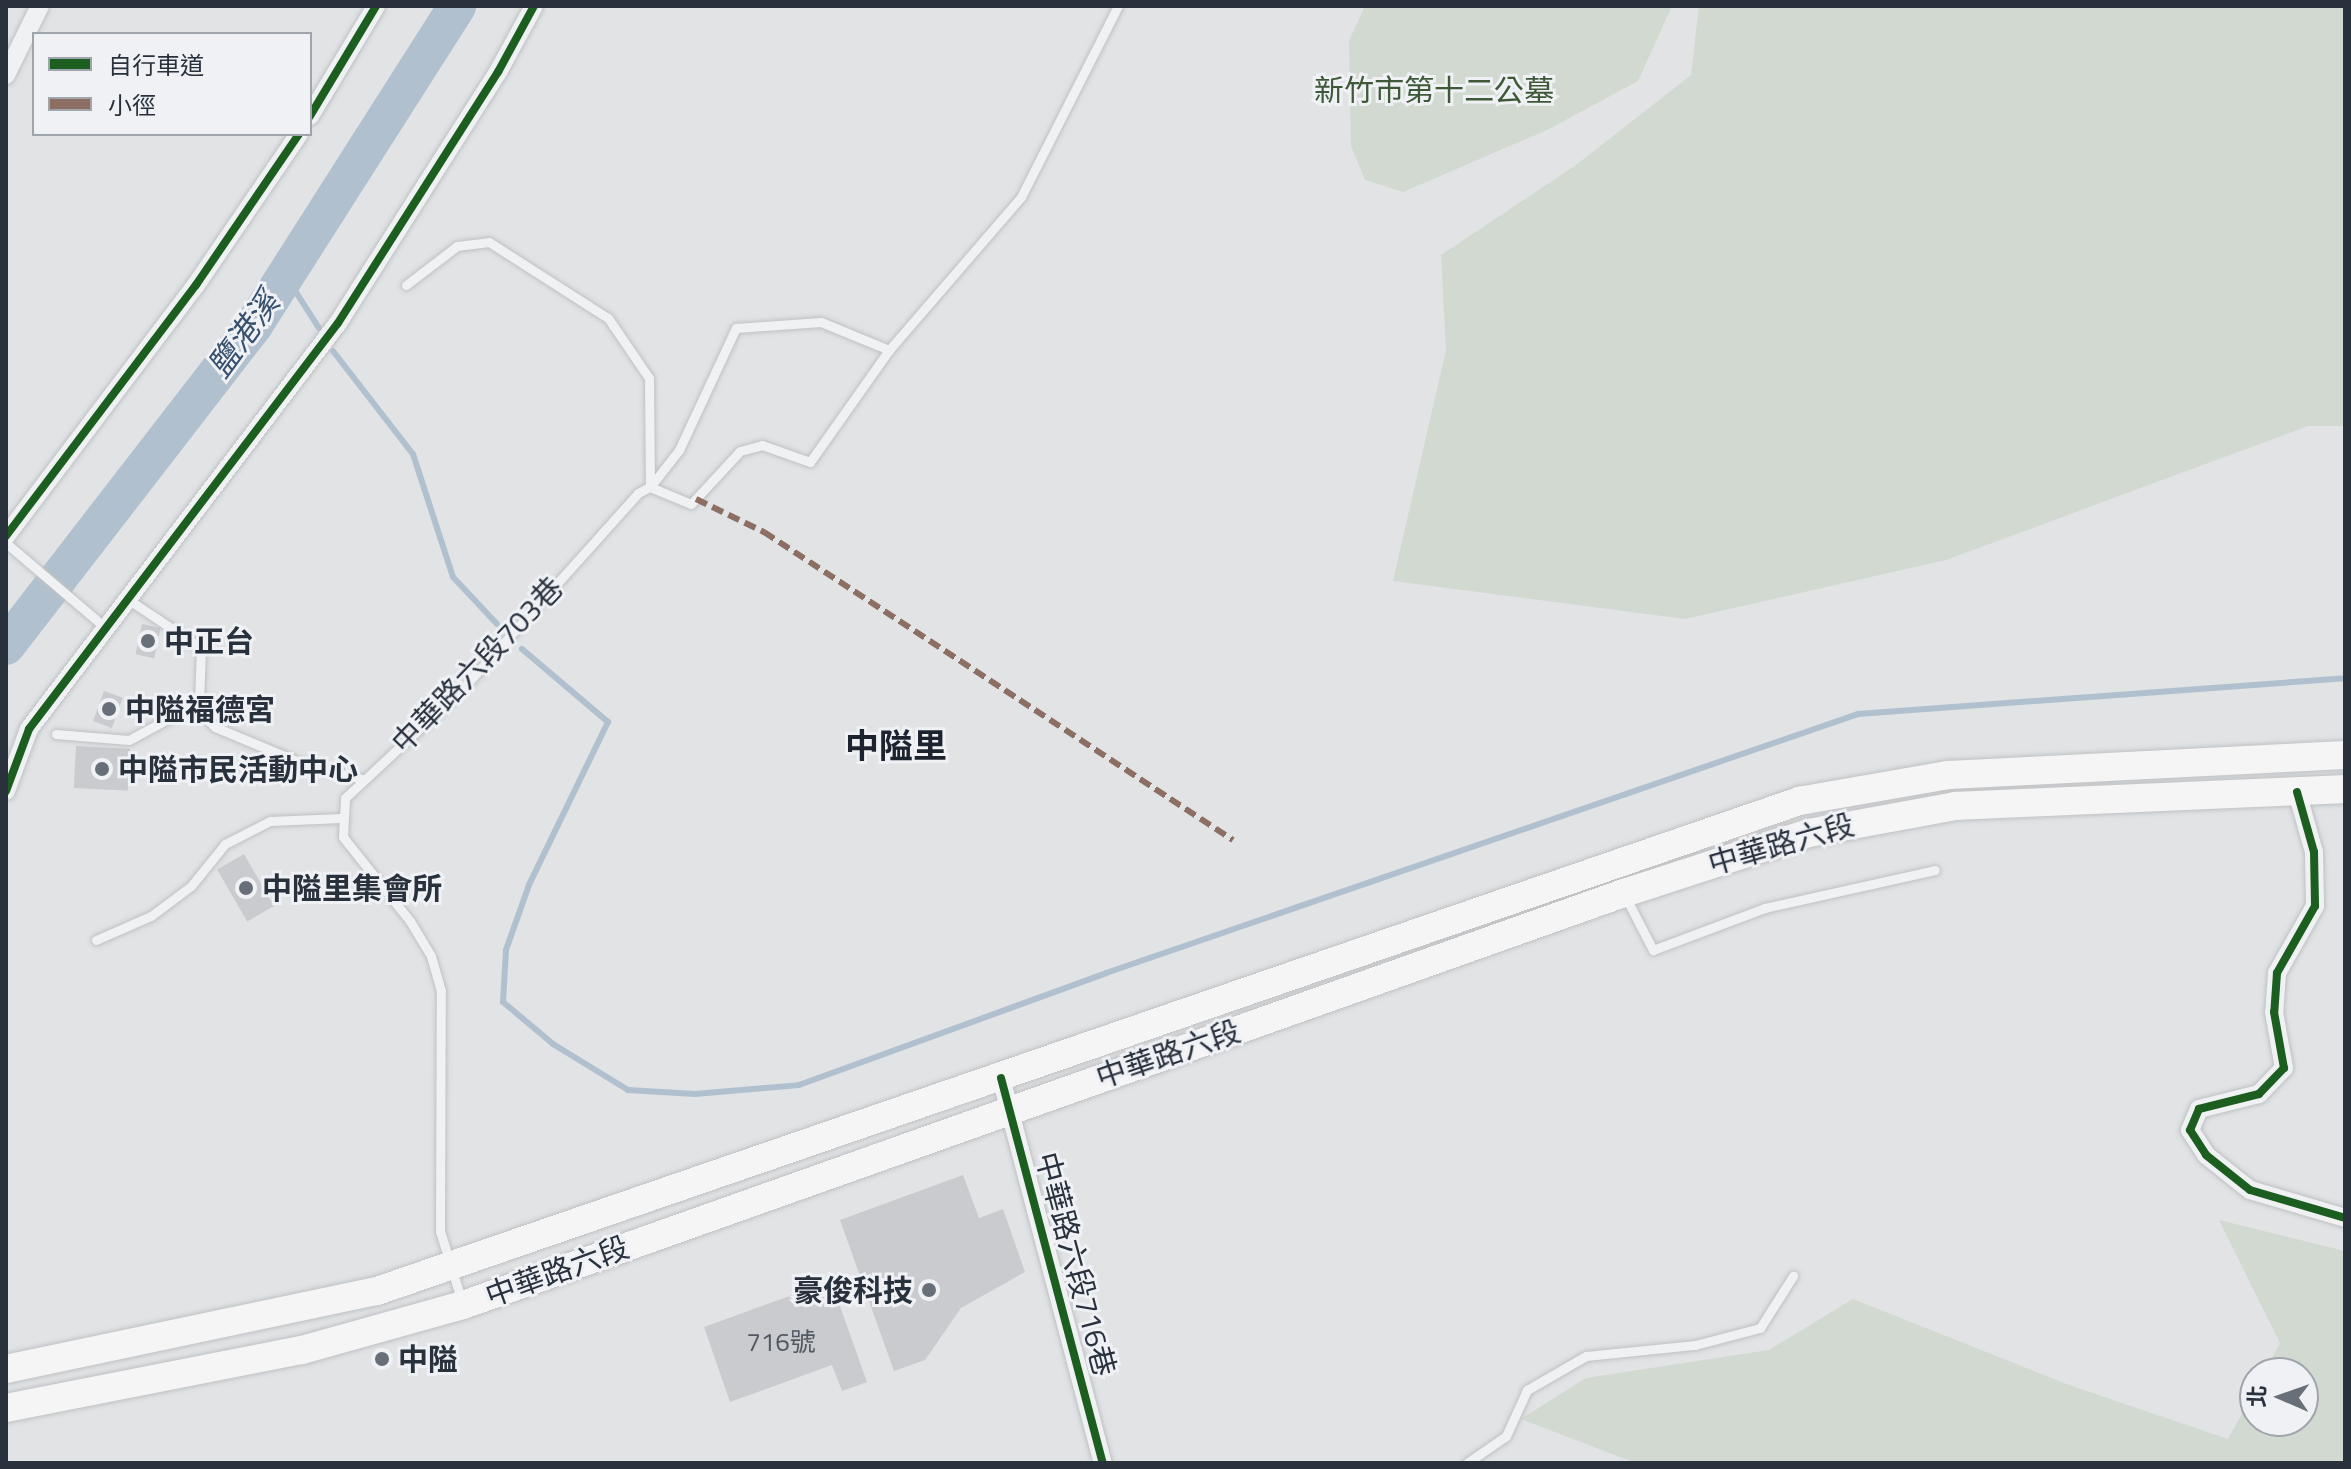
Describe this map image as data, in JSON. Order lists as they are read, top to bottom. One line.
{"streets":{"main road":["中華路六段"],"street":["中華路六段716巷"],"lane":["中華路六段703巷"]},"crossings":[["中華路六段","中華路六段716巷"]],"districts":["中隘里"],"water":["鹽港溪"],"parks":["新竹市第十二公墓"],"places":["中正台","中隘福德宮","中隘市民活動中心","中隘里集會所","豪俊科技","中隘"],"house_numbers":["716號"],"legend":["自行車道","小徑"],"north":"left"}
